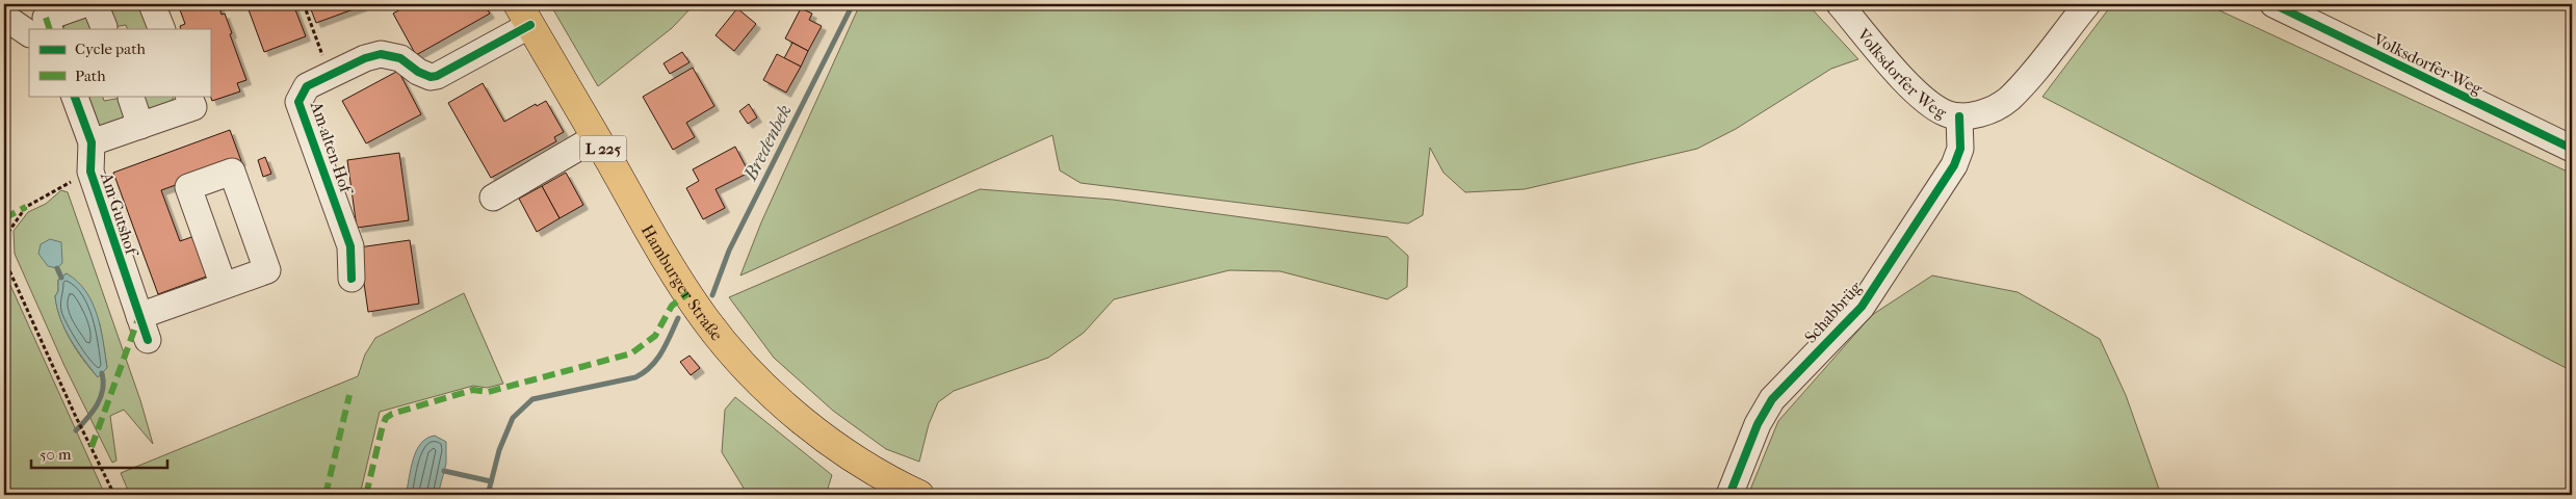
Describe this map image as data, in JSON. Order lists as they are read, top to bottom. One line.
{"streets":{"main road":["L 225","Hamburger Straße"],"street":["Volksdorfer Weg","Am alten Hof","Am Gutshof","Schabbrüg"]},"crossings":[["Volksdorfer Weg","Schabbrüg"],["Am alten Hof","Hamburger Straße"]],"water":["Bredenbek"],"legend":["Cycle path","Path"],"scale_bar":"50 m"}
